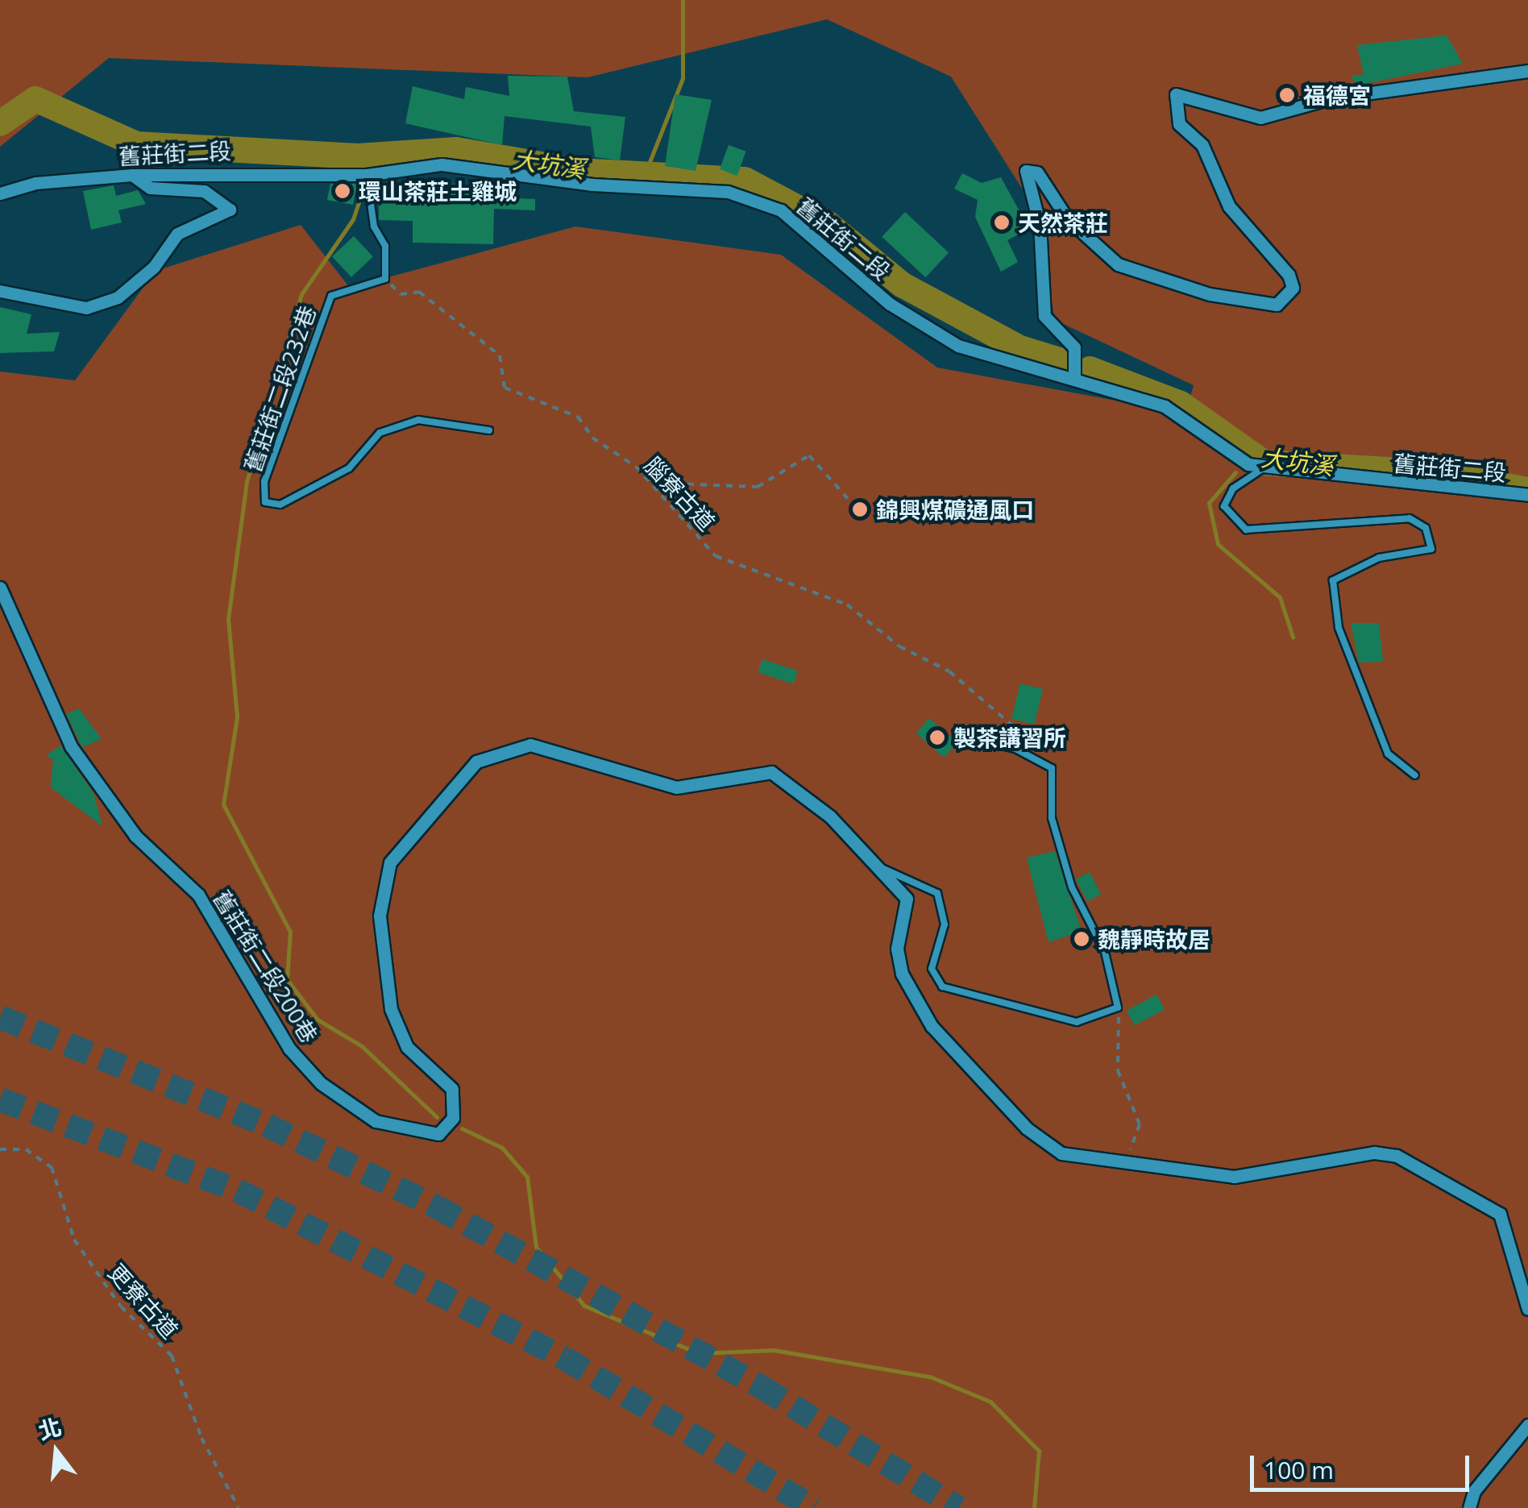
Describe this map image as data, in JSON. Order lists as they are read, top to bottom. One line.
{"streets":{"street":["舊莊街二段","舊莊街二段200巷"],"lane":["舊莊街二段232巷"],"path":["腦寮古道","更寮古道"]},"crossings":[["舊莊街二段232巷","腦寮古道"]],"water":["大坑溪"],"places":["福德宮","環山茶莊土雞城","天然茶莊","錦興煤礦通風口","製茶講習所","魏靜時故居"],"scale_bar":"100 m","north":"top"}
